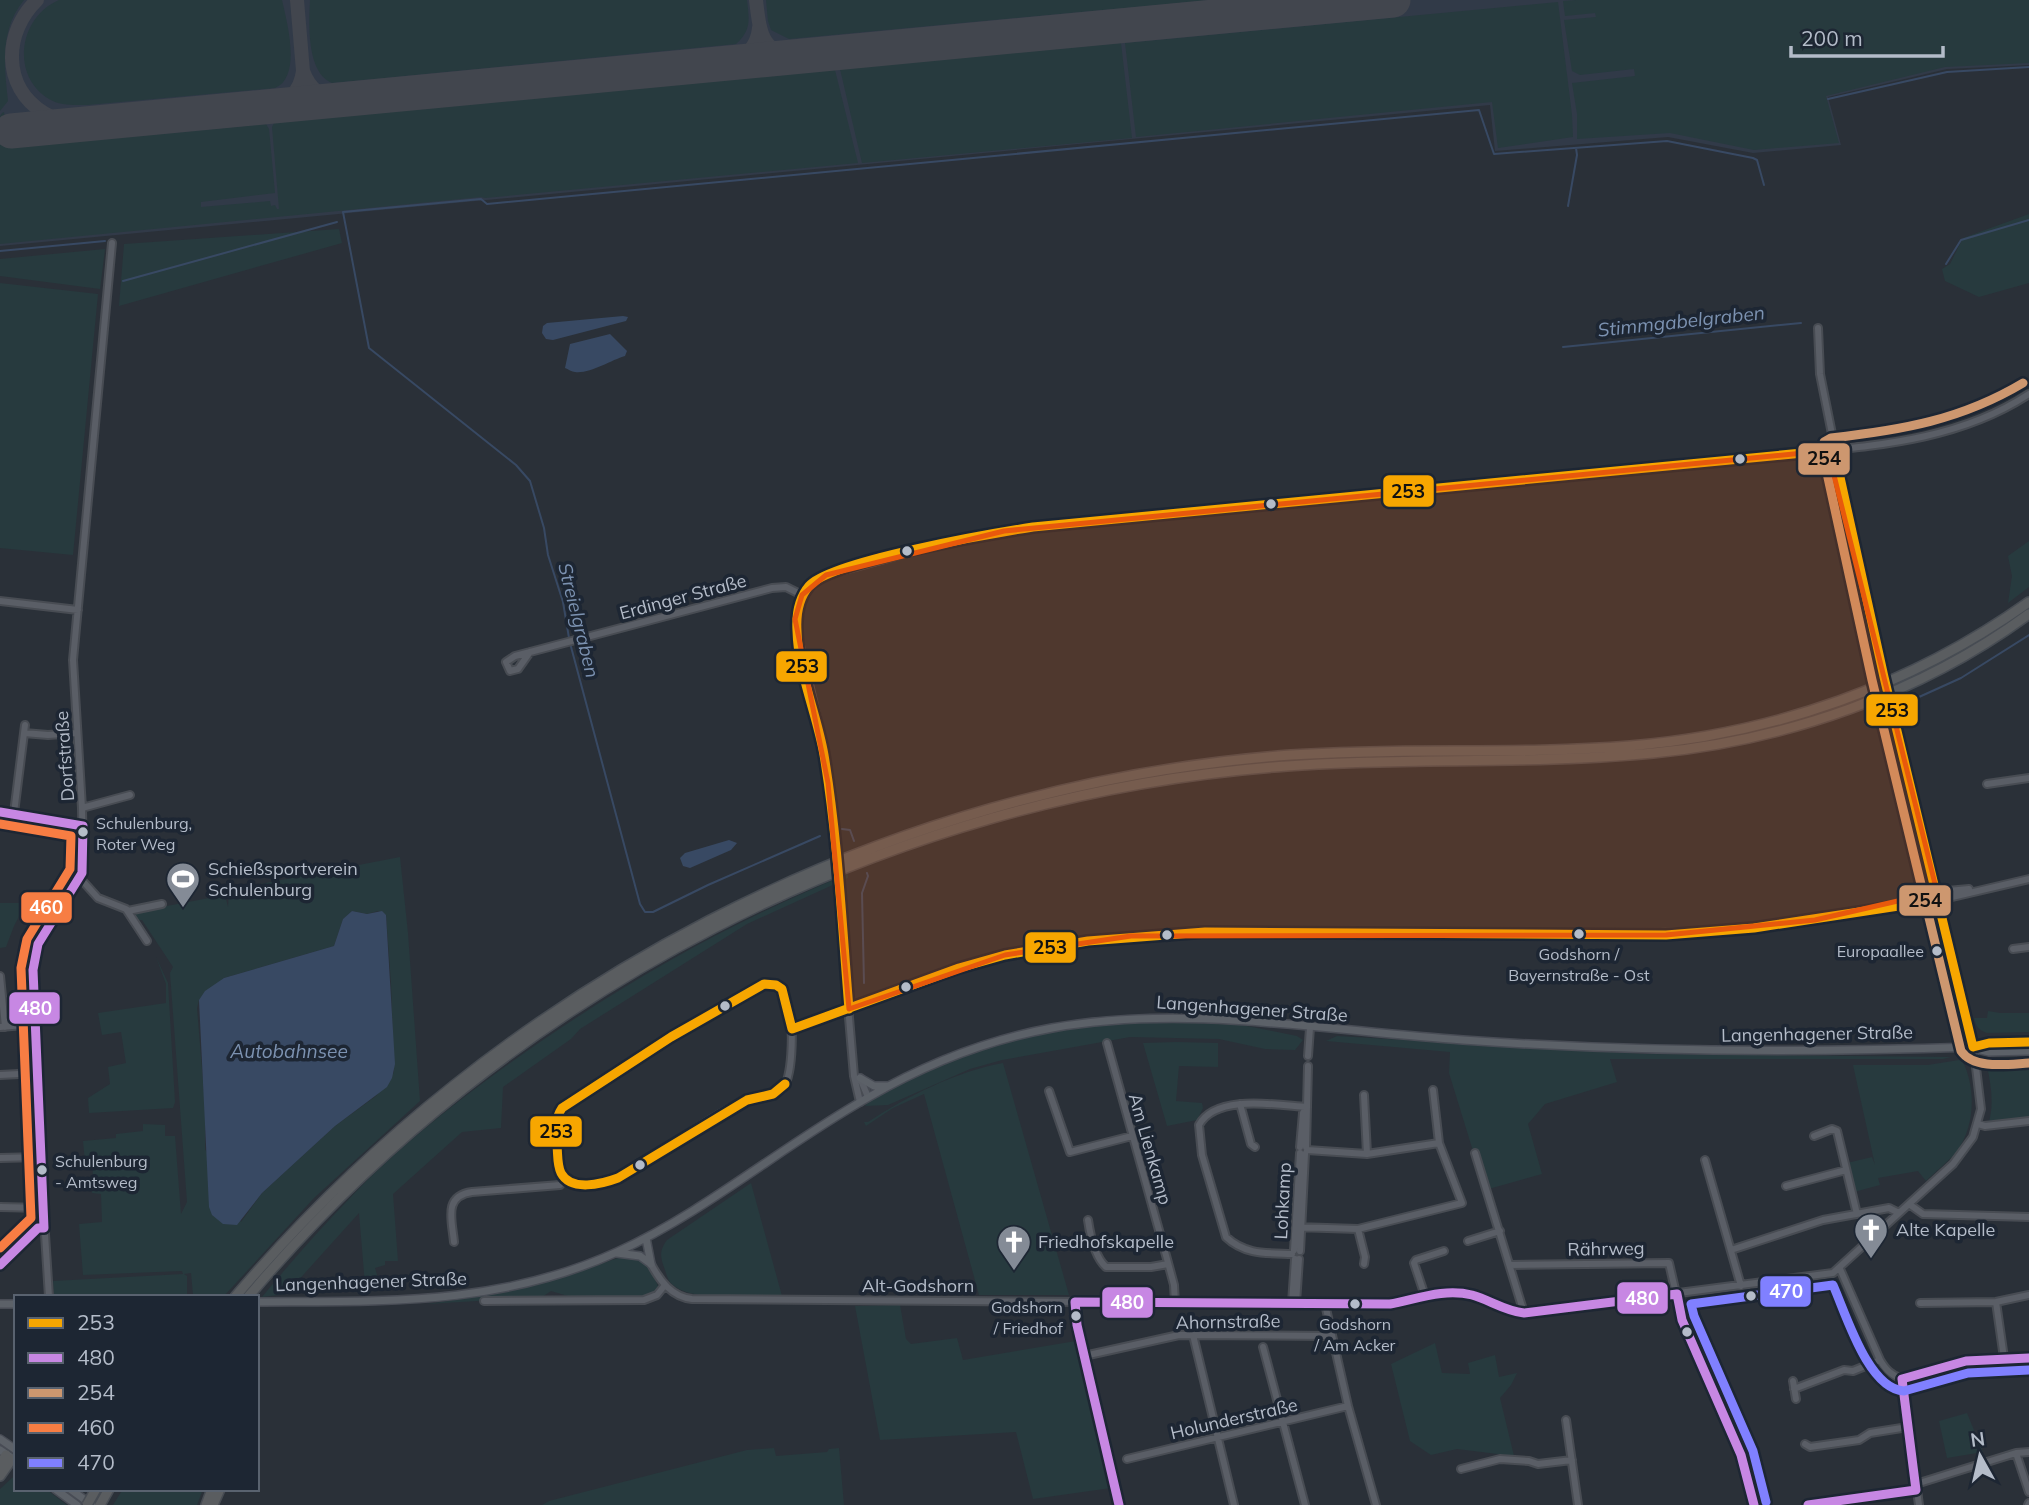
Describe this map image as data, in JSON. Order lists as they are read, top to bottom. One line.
{"streets":{"main road":["Langenhagener Straße"],"street":["Erdinger Straße","Dorfstraße","Am Lienkamp","Lohkamp","Rährweg","Alt-Godshorn","Ahornstraße","Holunderstraße"]},"crossings":[["Am Lienkamp","Alt-Godshorn"],["Lohkamp","Alt-Godshorn"],["Rährweg","Alt-Godshorn"]],"water":["Stimmgabelgraben","Streielgraben","Autobahnsee"],"places":{"other":["Schulenburg, Roter Weg","Godshorn / Bayernstraße - Ost","Europaallee","Schulenburg - Amtsweg","Godshorn / Am Acker","Godshorn / Friedhof"],"sports":["Schießsportverein Schulenburg"],"church":["Alte Kapelle","Friedhofskapelle"]},"lines":["transit line 254","transit line 253","transit line 480","transit line 460","transit line 470"],"legend":["253","480","254","460","470"],"scale_bar":"200 m","north":"top"}
